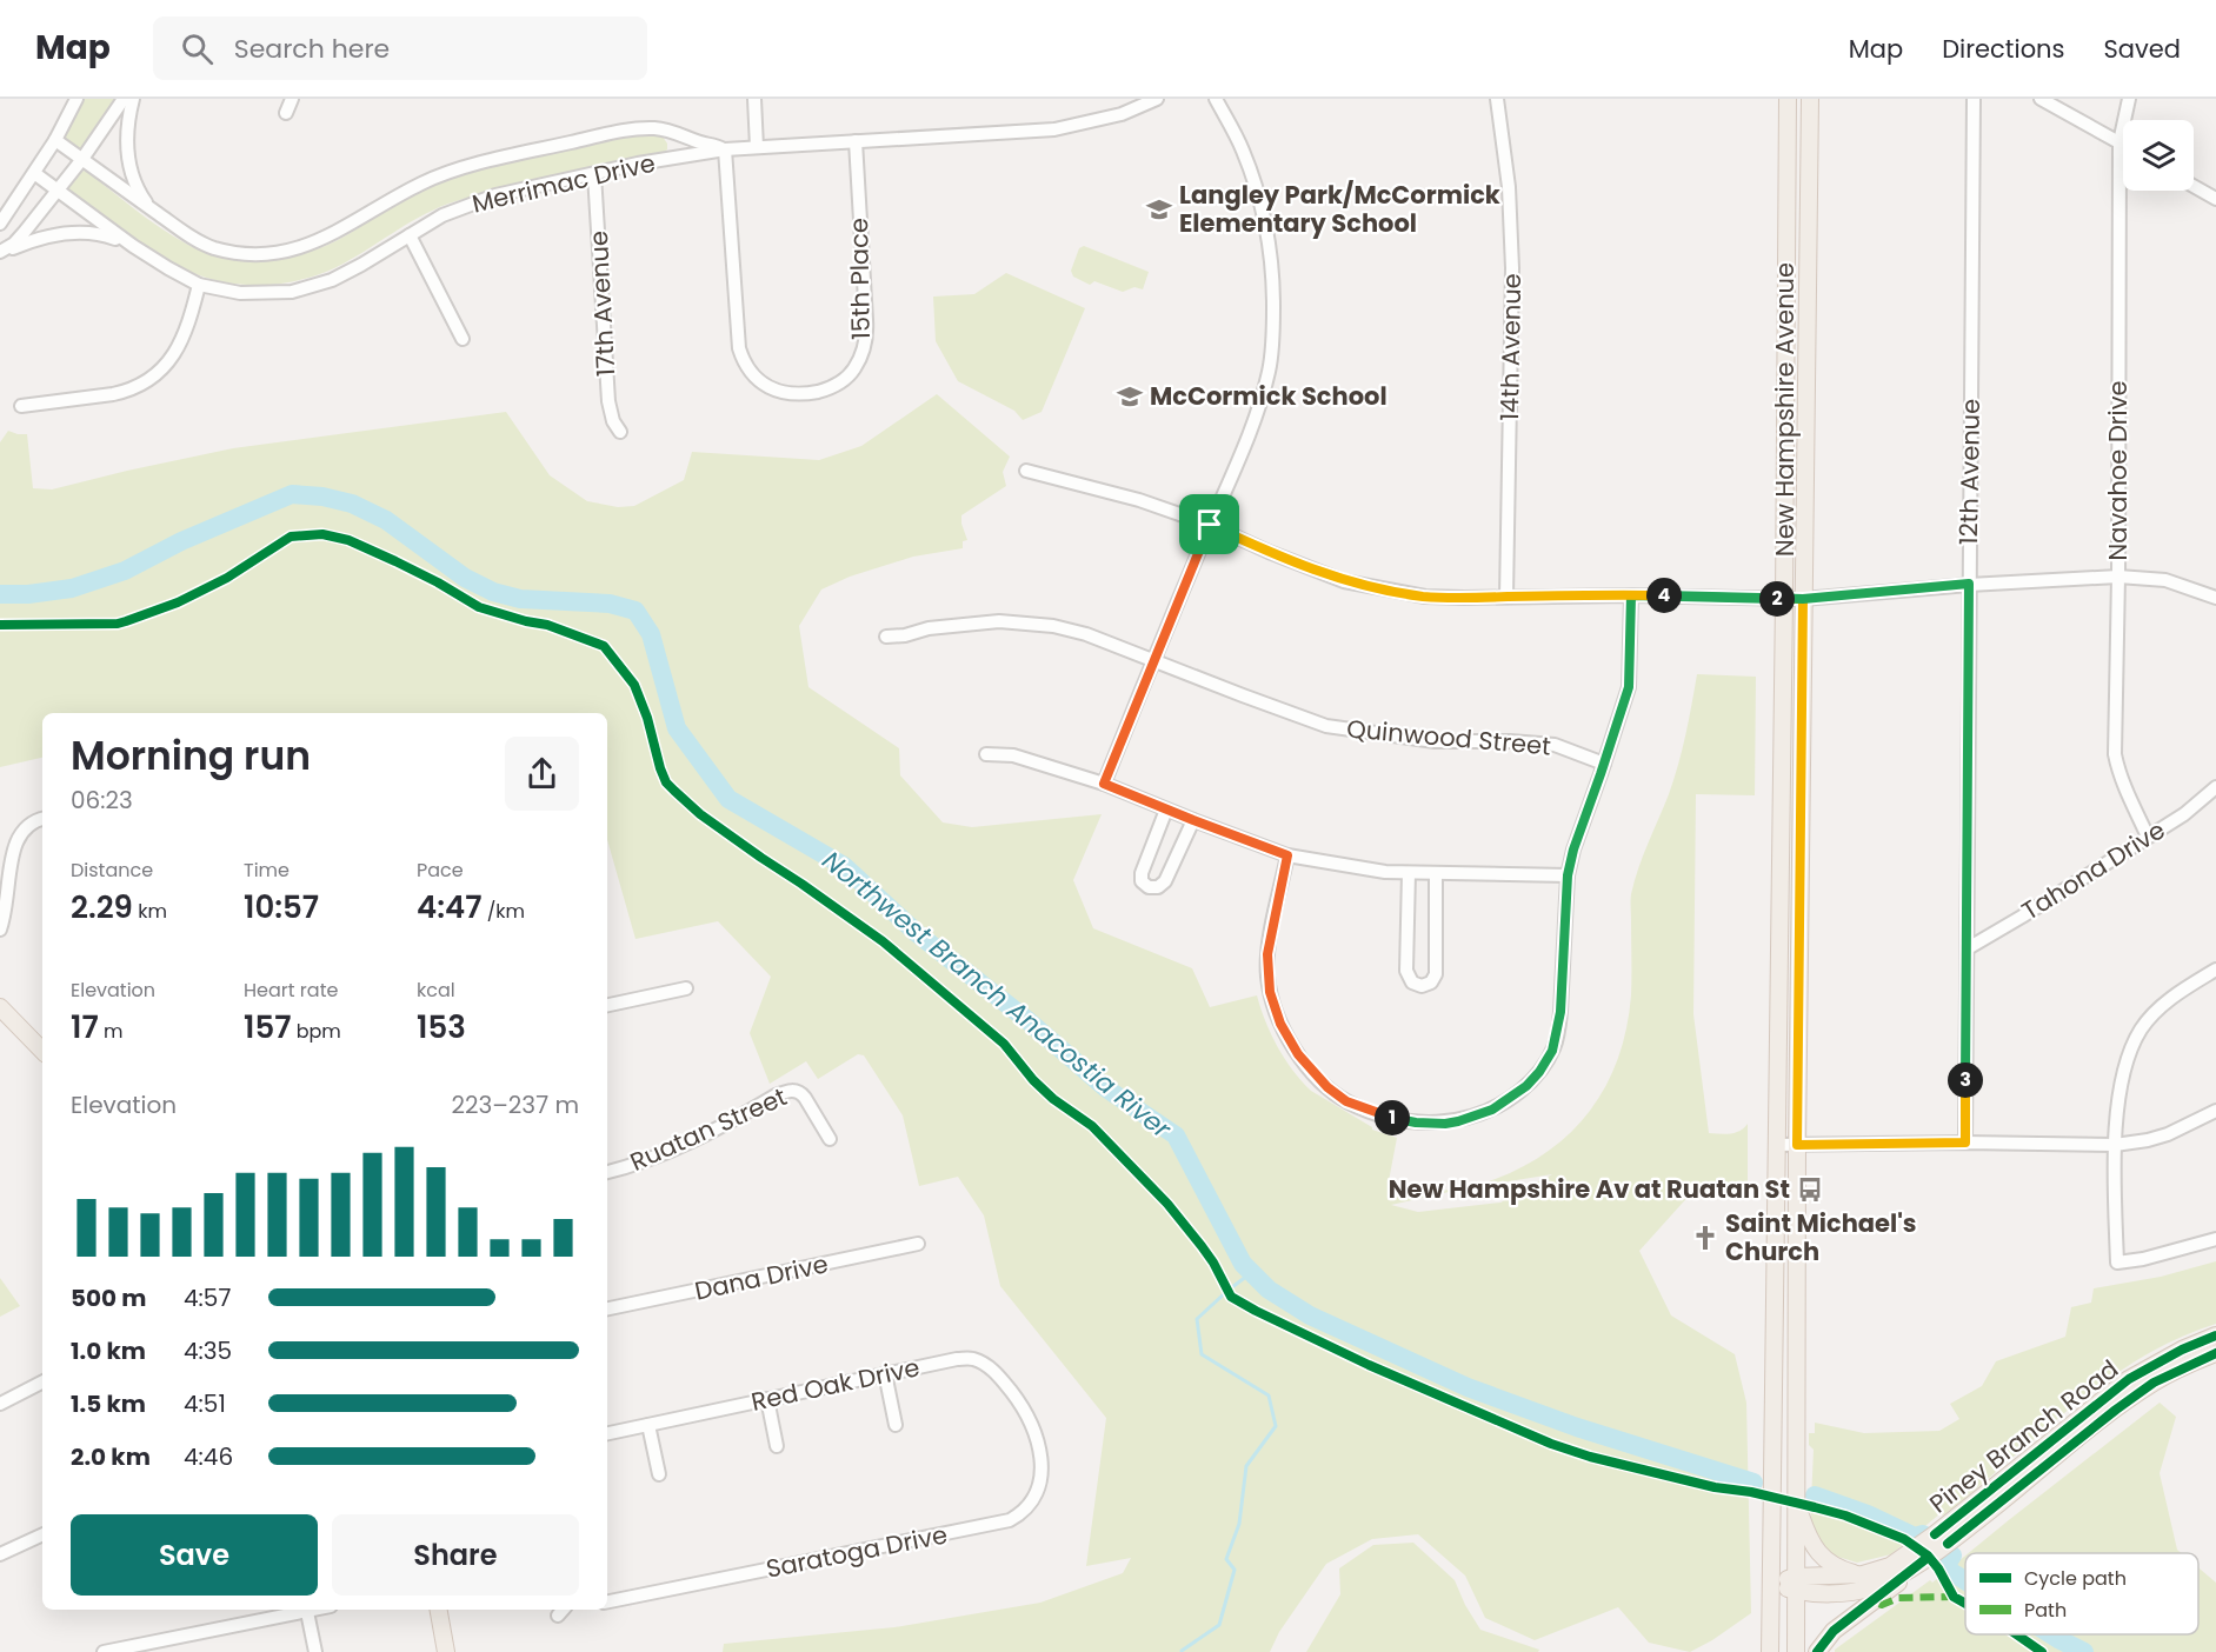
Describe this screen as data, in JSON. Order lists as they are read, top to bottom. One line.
{"streets":{"main road":["New Hampshire Avenue","Piney Branch Road"],"street":["Merrimac Drive","15th Place","17th Avenue","14th Avenue","Navahoe Drive","12th Avenue","Quinwood Street","Tahona Drive","Ruatan Street","Dana Drive","Red Oak Drive","Saratoga Drive"]},"crossings":[["Merrimac Drive","15th Place"],["Merrimac Drive","17th Avenue"],["New Hampshire Avenue","Piney Branch Road"],["Navahoe Drive","Tahona Drive"],["12th Avenue","Tahona Drive"],["Red Oak Drive","Saratoga Drive"]],"water":["Northwest Branch Anacostia River"],"places":{"school or university":["Langley Park/McCormick Elementary School","McCormick School"],"bus stop":["New Hampshire Av at Ruatan St"],"church":["Saint Michael's Church"]},"legend":["Cycle path","Path"],"page":{"header":"Map","search":"Search here","nav":["Map","Directions","Saved"],"pins":["4","2","3","1"],"heading":["Morning run","06:23"],"stats":[["Distance","2.29 km"],["Time","10:57"],["Pace","4:47 /km"],["Elevation","17 m"],["Heart rate","157 bpm"],["kcal","153"]],"chart":["Elevation","223–237 m"],"list":[{"name":"500 m","note":"4:57"},{"name":"1.0 km","note":"4:35"},{"name":"1.5 km","note":"4:51"},{"name":"2.0 km","note":"4:46"}],"buttons":["Save","Share"]}}
